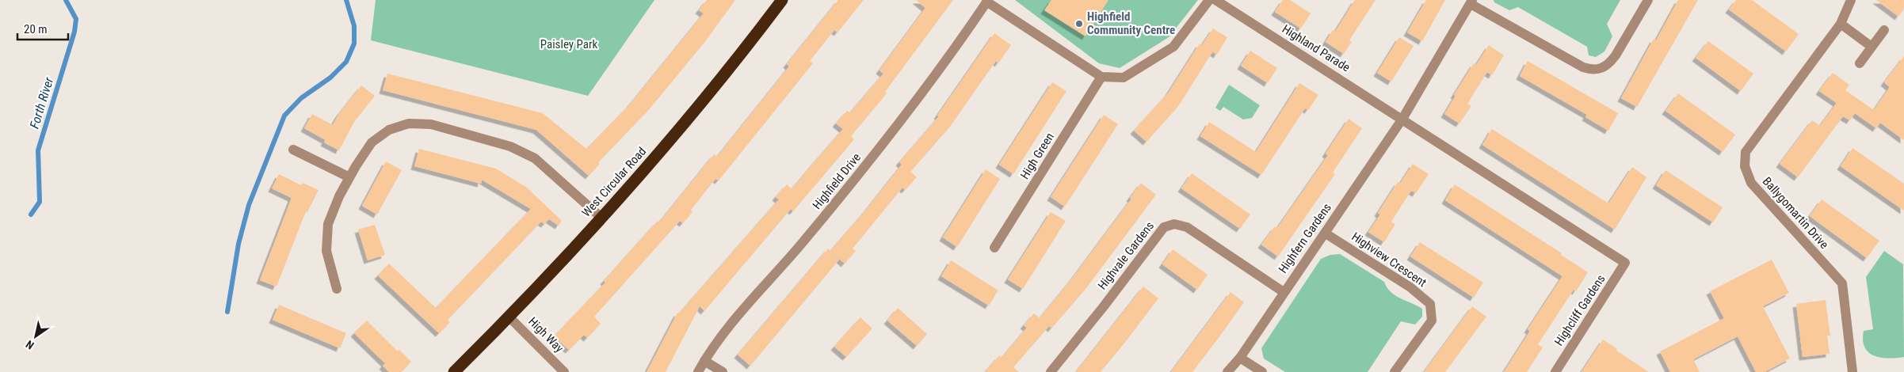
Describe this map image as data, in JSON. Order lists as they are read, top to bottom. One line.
{"streets":{"highway":["West Circular Road"],"street":["Highland Parade","High Green","Highfield Drive","Ballygomartin Drive","Highfern Gardens","Highvale Gardens","Highview Crescent","Highcliff Gardens","High Way"]},"crossings":[["Highland Parade","Highfern Gardens"],["Highland Parade","Highcliff Gardens"],["West Circular Road","High Way"],["Highfern Gardens","Highvale Gardens"],["Highfern Gardens","Highview Crescent"],["Highfern Gardens","Highcliff Gardens"]],"water":["Forth River"],"parks":["Paisley Park"],"places":["Highfield Community Centre"],"scale_bar":"20 m","north":"bottom left"}
